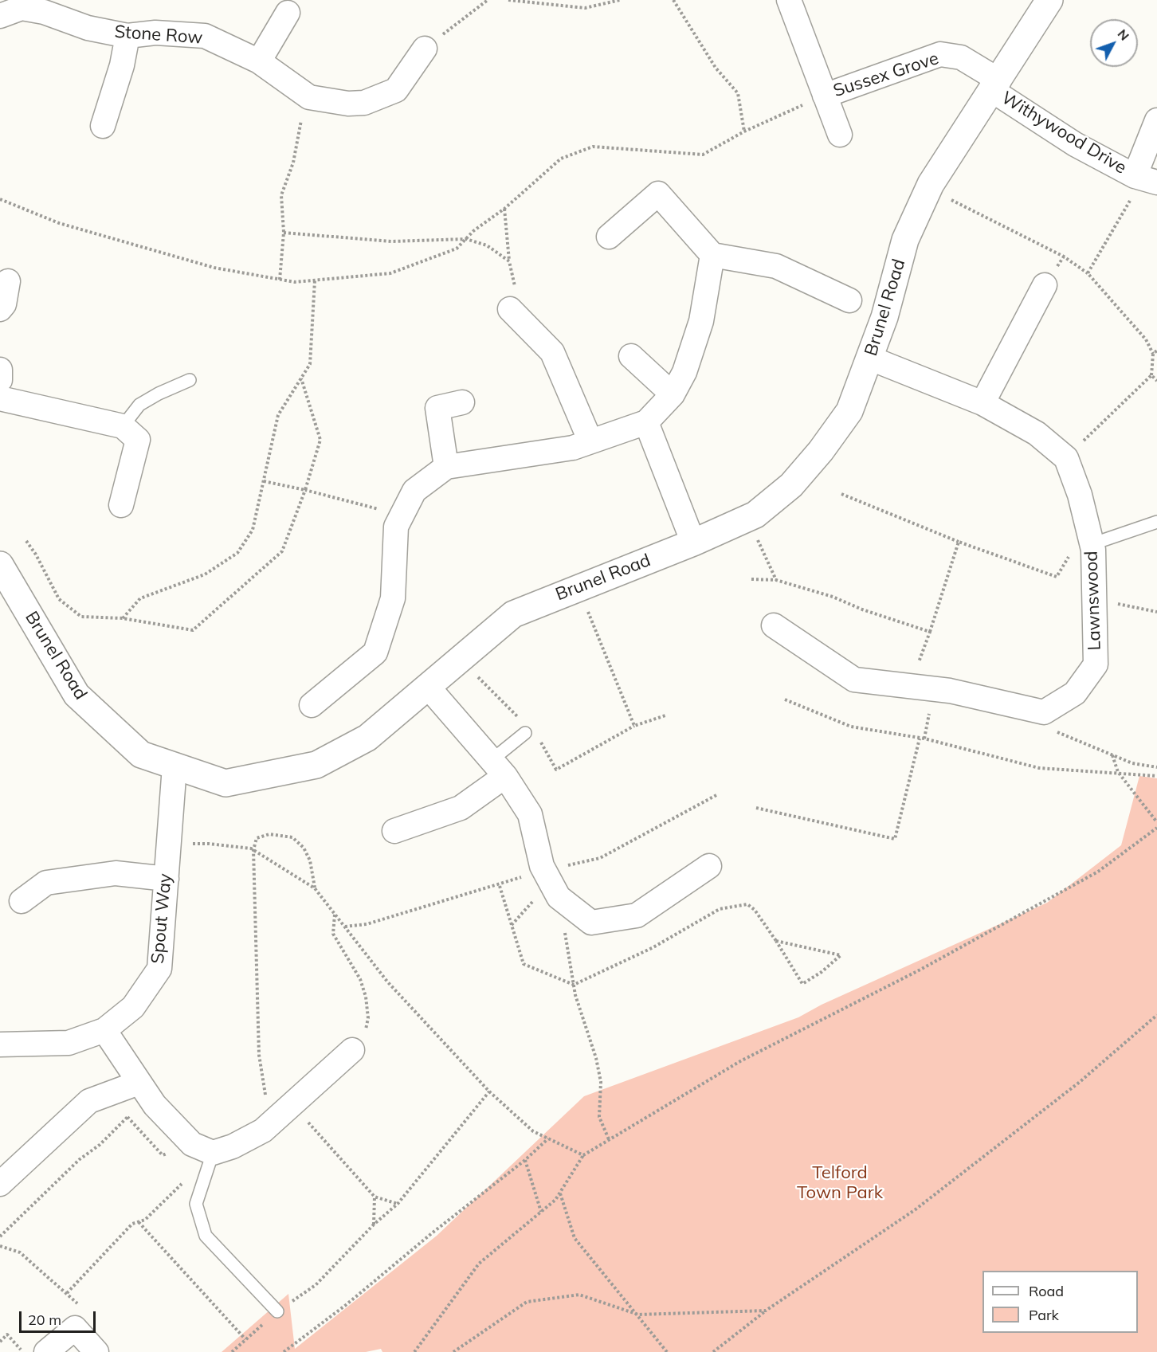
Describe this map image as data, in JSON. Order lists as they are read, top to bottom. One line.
{"streets":{"street":["Stone Row","Sussex Grove","Withywood Drive","Brunel Road","Lawnswood","Spout Way"]},"crossings":[["Sussex Grove","Withywood Drive"],["Sussex Grove","Brunel Road"],["Withywood Drive","Brunel Road"],["Brunel Road","Lawnswood"],["Brunel Road","Spout Way"]],"parks":["Telford Town Park"],"legend":["Road","Park"],"scale_bar":"20 m","north":"top right"}
